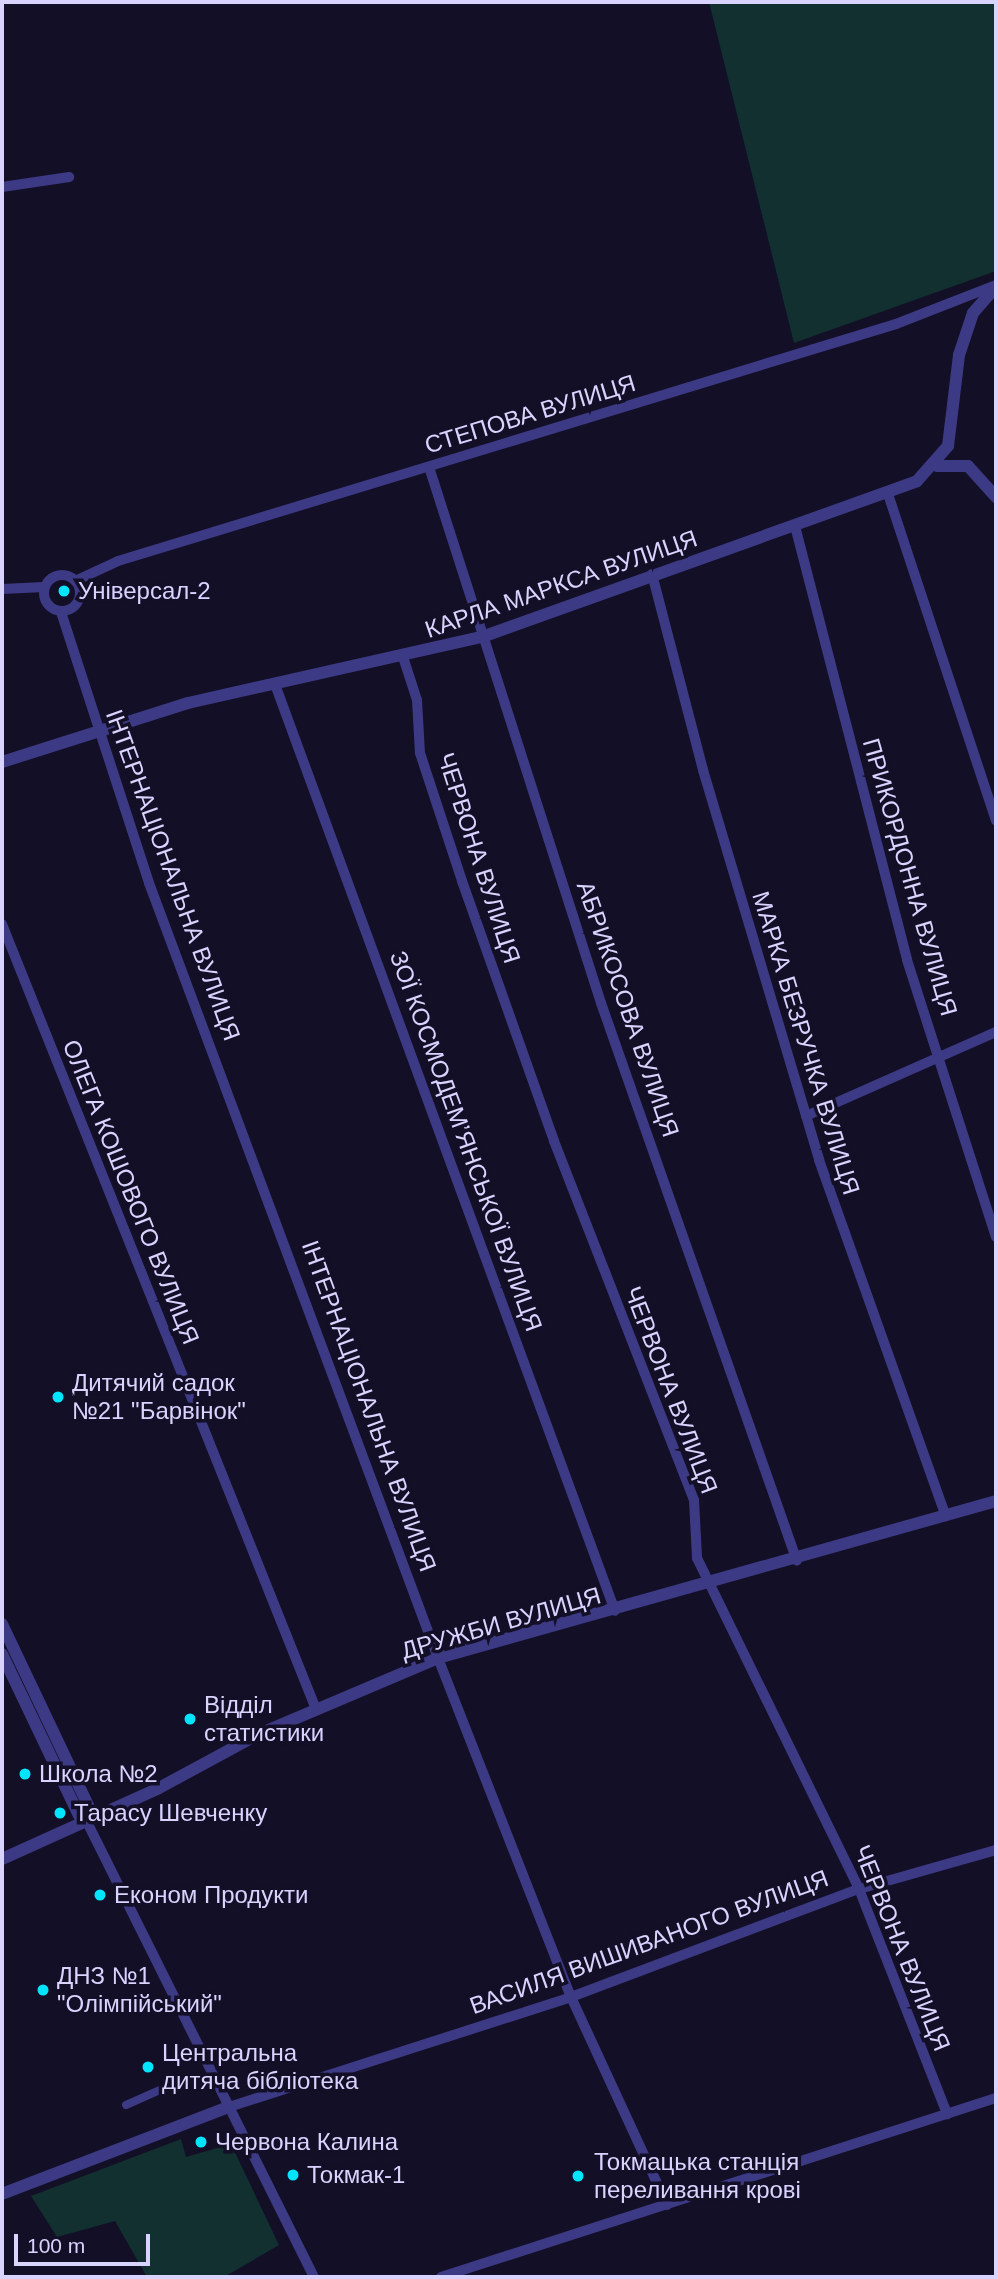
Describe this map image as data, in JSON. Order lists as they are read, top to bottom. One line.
{"streets":{"street":["СТЕПОВА ВУЛИЦЯ","КАРЛА МАРКСА ВУЛИЦЯ","ЧЕРВОНА ВУЛИЦЯ","ІНТЕРНАЦІОНАЛЬНА ВУЛИЦЯ","ПРИКОРДОННА ВУЛИЦЯ","АБРИКОСОВА ВУЛИЦЯ","МАРКА БЕЗРУЧКА ВУЛИЦЯ","ЗОЇ КОСМОДЕМ’ЯНСЬКОЇ ВУЛИЦЯ","ОЛЕГА КОШОВОГО ВУЛИЦЯ","ДРУЖБИ ВУЛИЦЯ","ВАСИЛЯ ВИШИВАНОГО ВУЛИЦЯ"]},"crossings":[["СТЕПОВА ВУЛИЦЯ","ІНТЕРНАЦІОНАЛЬНА ВУЛИЦЯ"],["СТЕПОВА ВУЛИЦЯ","АБРИКОСОВА ВУЛИЦЯ"],["КАРЛА МАРКСА ВУЛИЦЯ","ЧЕРВОНА ВУЛИЦЯ"],["КАРЛА МАРКСА ВУЛИЦЯ","ІНТЕРНАЦІОНАЛЬНА ВУЛИЦЯ"],["КАРЛА МАРКСА ВУЛИЦЯ","ПРИКОРДОННА ВУЛИЦЯ"],["КАРЛА МАРКСА ВУЛИЦЯ","АБРИКОСОВА ВУЛИЦЯ"],["КАРЛА МАРКСА ВУЛИЦЯ","МАРКА БЕЗРУЧКА ВУЛИЦЯ"],["КАРЛА МАРКСА ВУЛИЦЯ","ЗОЇ КОСМОДЕМ’ЯНСЬКОЇ ВУЛИЦЯ"],["ЧЕРВОНА ВУЛИЦЯ","ДРУЖБИ ВУЛИЦЯ"],["ЧЕРВОНА ВУЛИЦЯ","ВАСИЛЯ ВИШИВАНОГО ВУЛИЦЯ"],["ІНТЕРНАЦІОНАЛЬНА ВУЛИЦЯ","ДРУЖБИ ВУЛИЦЯ"],["ІНТЕРНАЦІОНАЛЬНА ВУЛИЦЯ","ВАСИЛЯ ВИШИВАНОГО ВУЛИЦЯ"],["АБРИКОСОВА ВУЛИЦЯ","ДРУЖБИ ВУЛИЦЯ"],["МАРКА БЕЗРУЧКА ВУЛИЦЯ","ДРУЖБИ ВУЛИЦЯ"],["ЗОЇ КОСМОДЕМ’ЯНСЬКОЇ ВУЛИЦЯ","ДРУЖБИ ВУЛИЦЯ"],["ОЛЕГА КОШОВОГО ВУЛИЦЯ","ДРУЖБИ ВУЛИЦЯ"]],"places":["Універсал-2","Дитячий садок №21 \"Барвінок\"","Відділ статистики","Школа №2","Тарасу Шевченку","Економ Продукти","ДНЗ №1 \"Олімпійський\"","Центральна дитяча бібліотека","Червона Калина","Токмак-1","Токмацька станція переливання крові"],"scale_bar":"100 m"}
